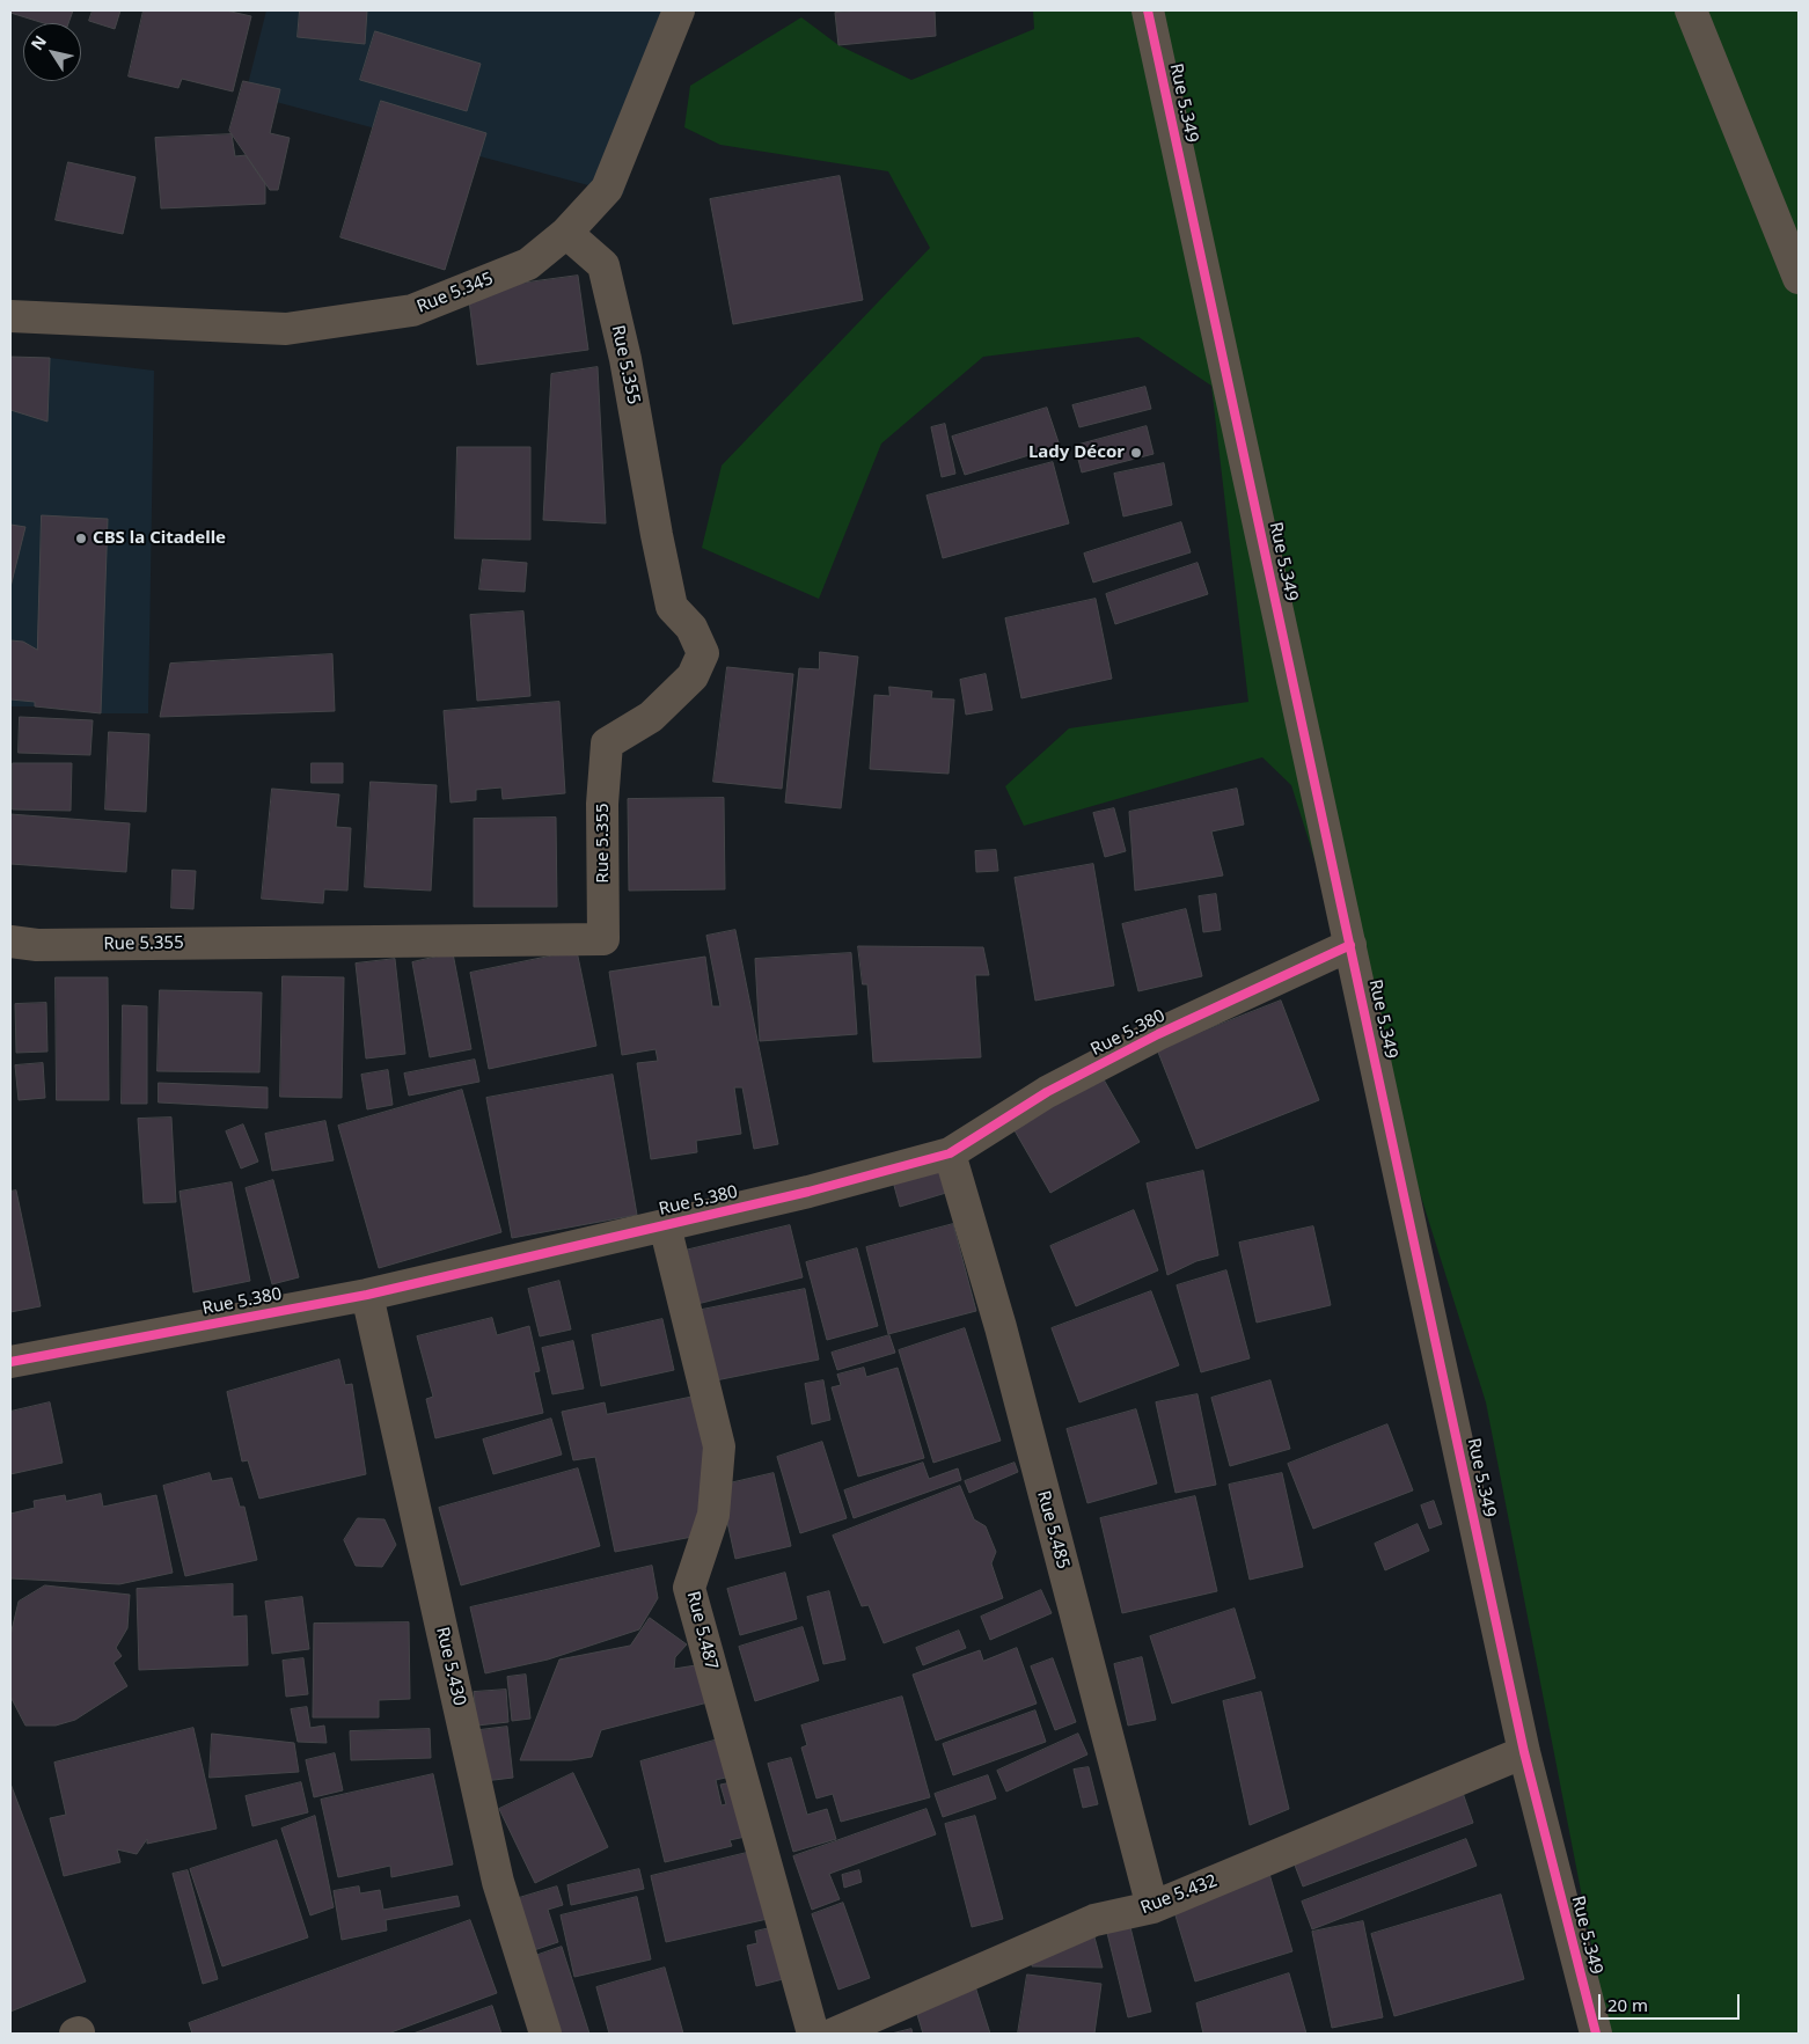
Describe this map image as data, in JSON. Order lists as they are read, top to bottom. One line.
{"streets":{"street":["Rue 5.349","Rue 5.345","Rue 5.355","Rue 5.380","Rue 5.485","Rue 5.487","Rue 5.430","Rue 5.432"]},"crossings":[["Rue 5.349","Rue 5.380"],["Rue 5.349","Rue 5.432"],["Rue 5.345","Rue 5.355"],["Rue 5.380","Rue 5.485"],["Rue 5.380","Rue 5.487"],["Rue 5.380","Rue 5.430"],["Rue 5.485","Rue 5.432"]],"places":["Lady Décor","CBS la Citadelle"],"scale_bar":"20 m","north":"top left"}
